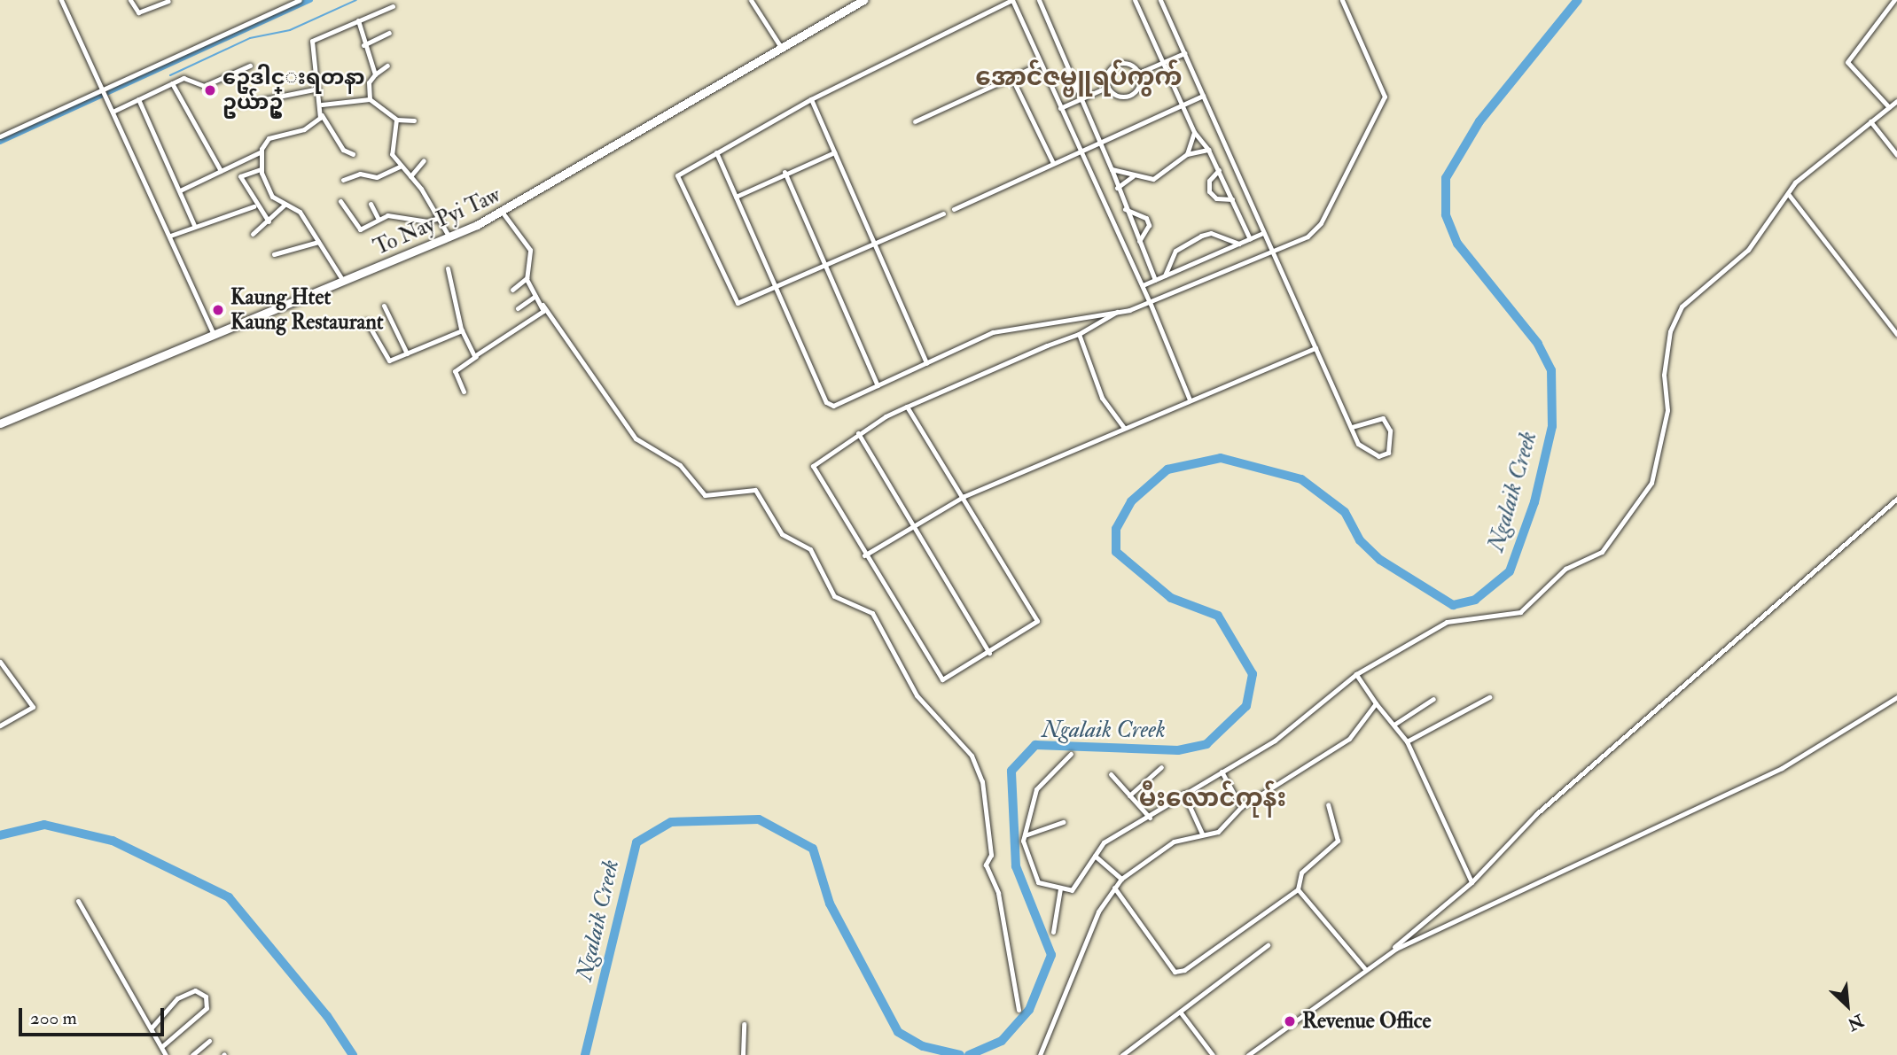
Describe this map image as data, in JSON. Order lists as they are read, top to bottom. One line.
{"streets":{"main road":["To Nay Pyi Taw"]},"districts":["အောင်ဇမ္ဗူရပ်ကွက်","မီးလောင်ကုန်း"],"water":["Ngalaik Creek"],"places":["ဥေဒါင္းရတနာ ဥယ်ာဥ္","Kaung Htet Kaung Restaurant","Revenue Office"],"scale_bar":"200 m","north":"bottom right"}
